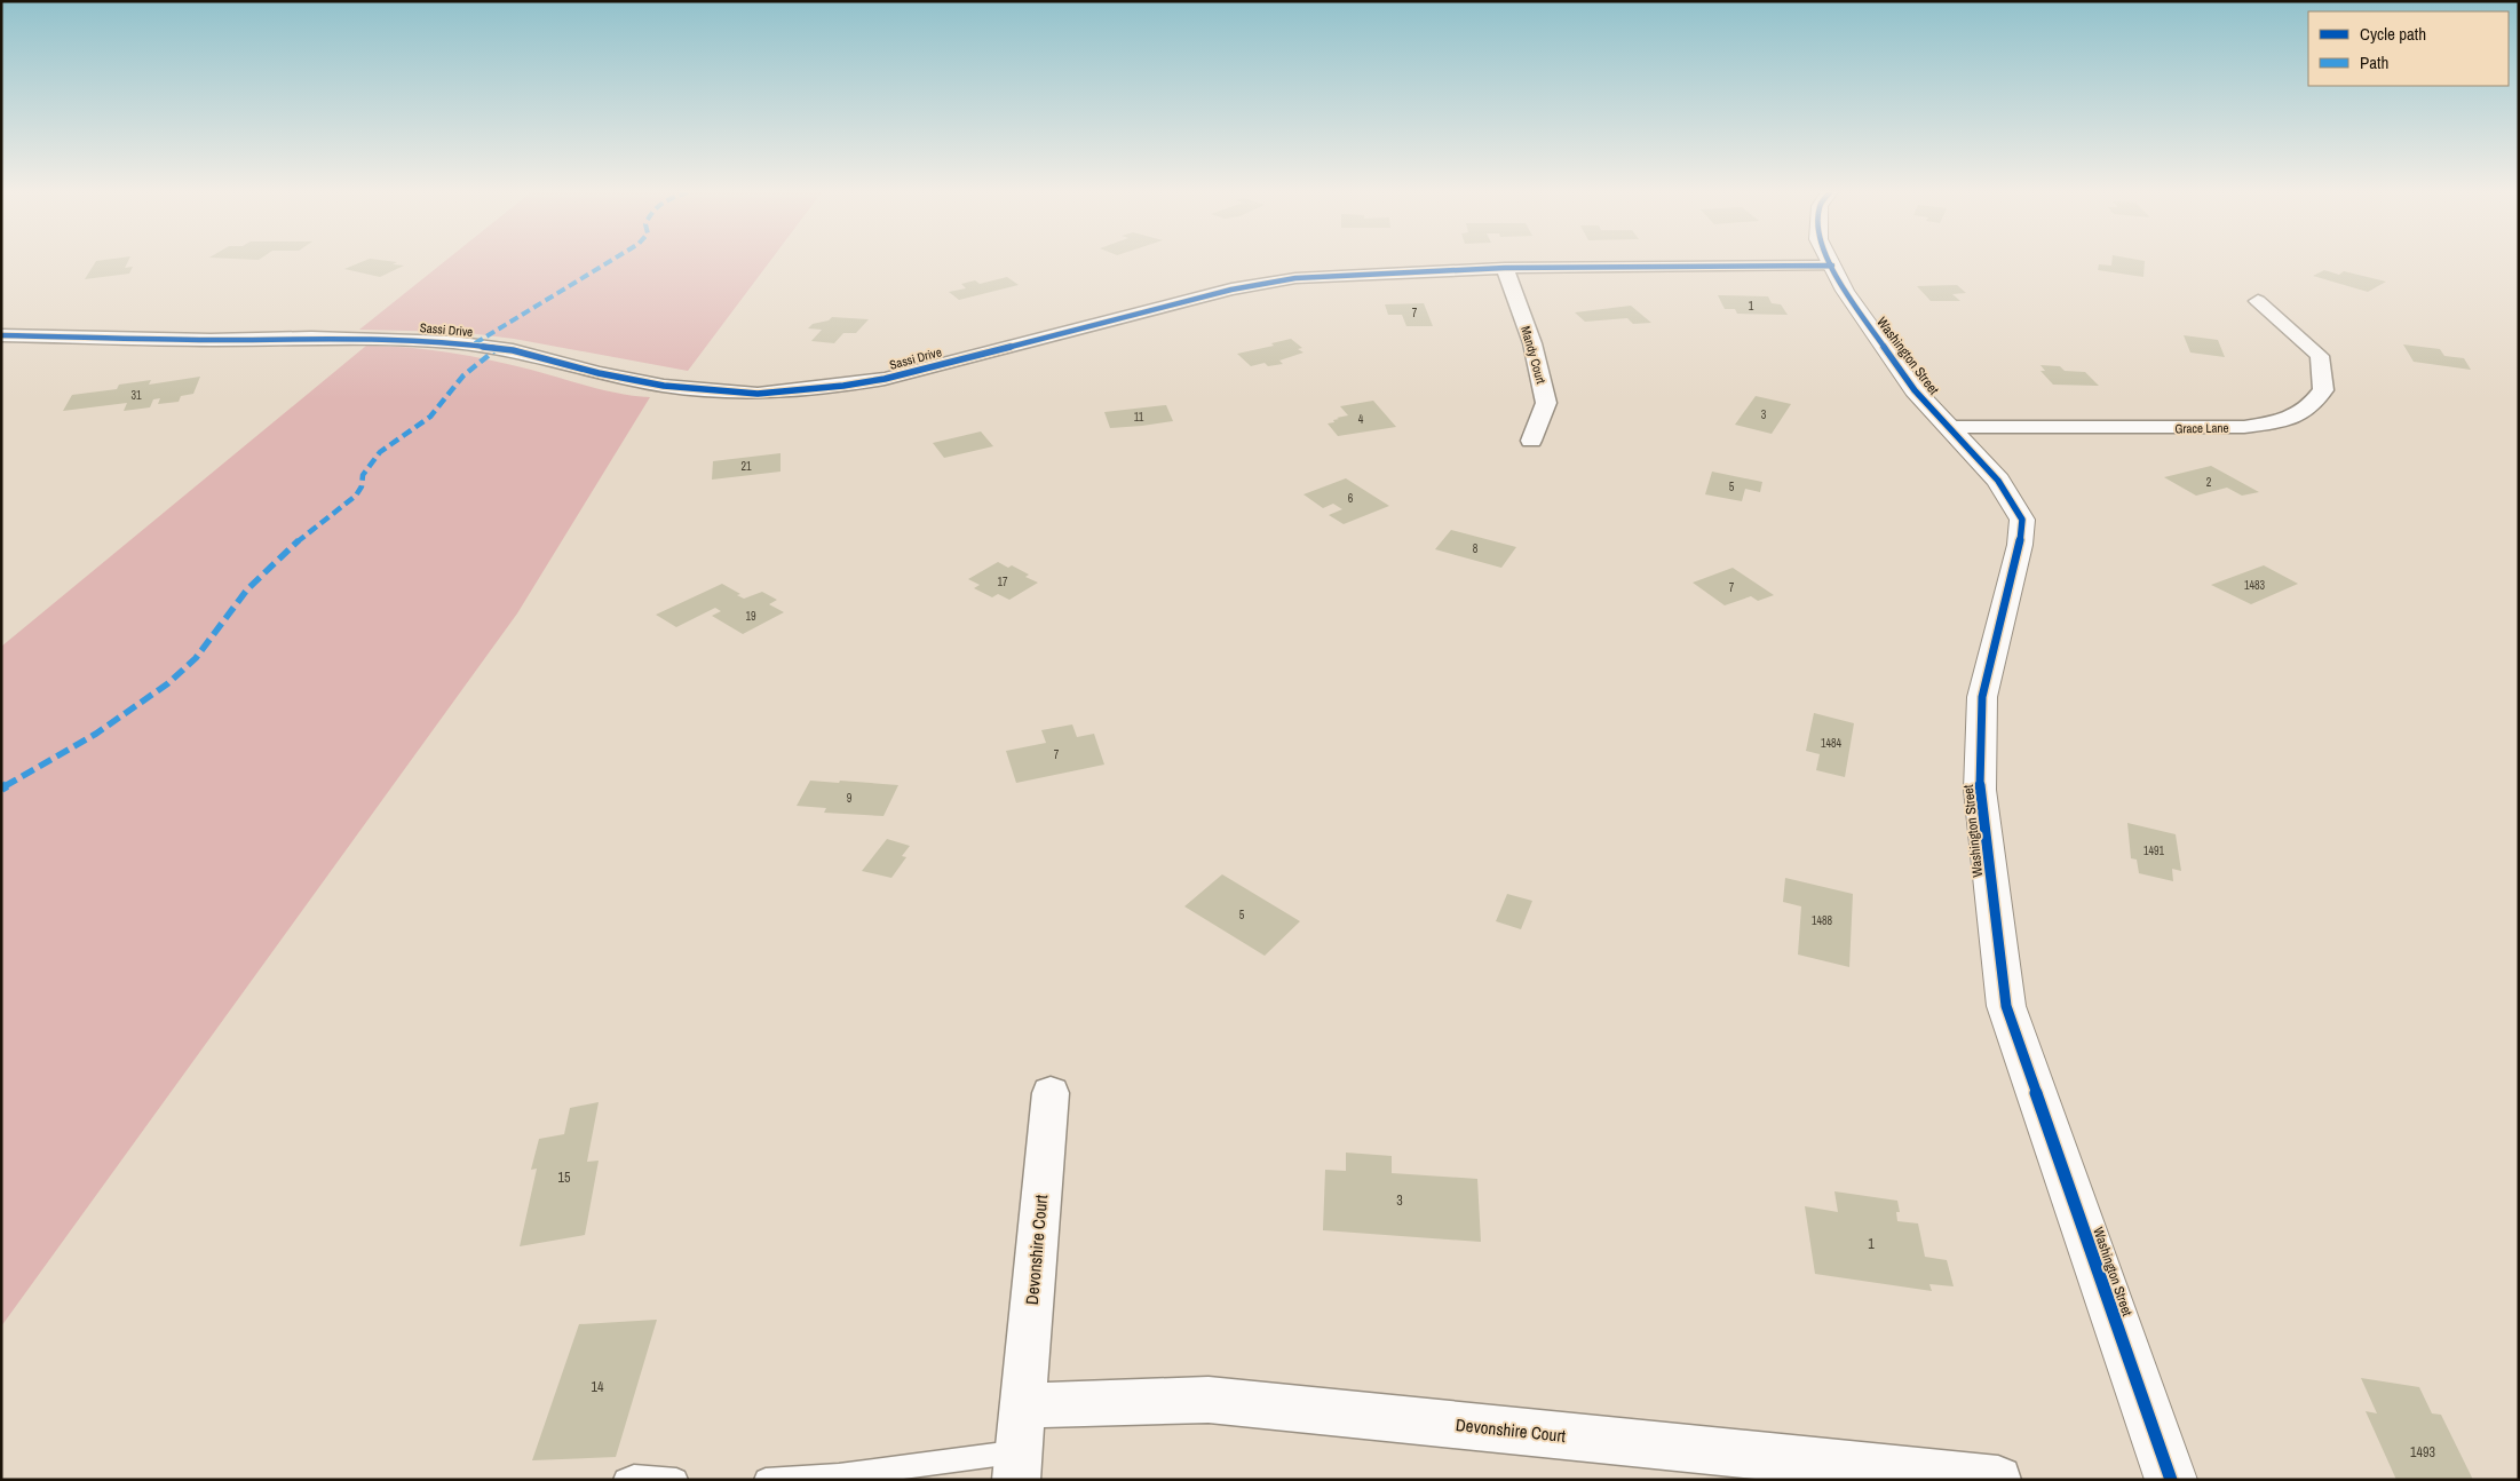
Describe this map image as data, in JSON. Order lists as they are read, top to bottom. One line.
{"streets":{"street":["Sassi Drive","Mandy Court","Washington Street","Grace Lane","Devonshire Court"]},"crossings":[["Sassi Drive","Mandy Court"],["Sassi Drive","Washington Street"],["Washington Street","Grace Lane"]],"house_numbers":["1","7","31","3","11","4","21","2","5","6","8","17","1483","7","19","1484","7","9","1491","5","1488","15","3","1","14","1493"],"legend":["Cycle path","Path"]}
